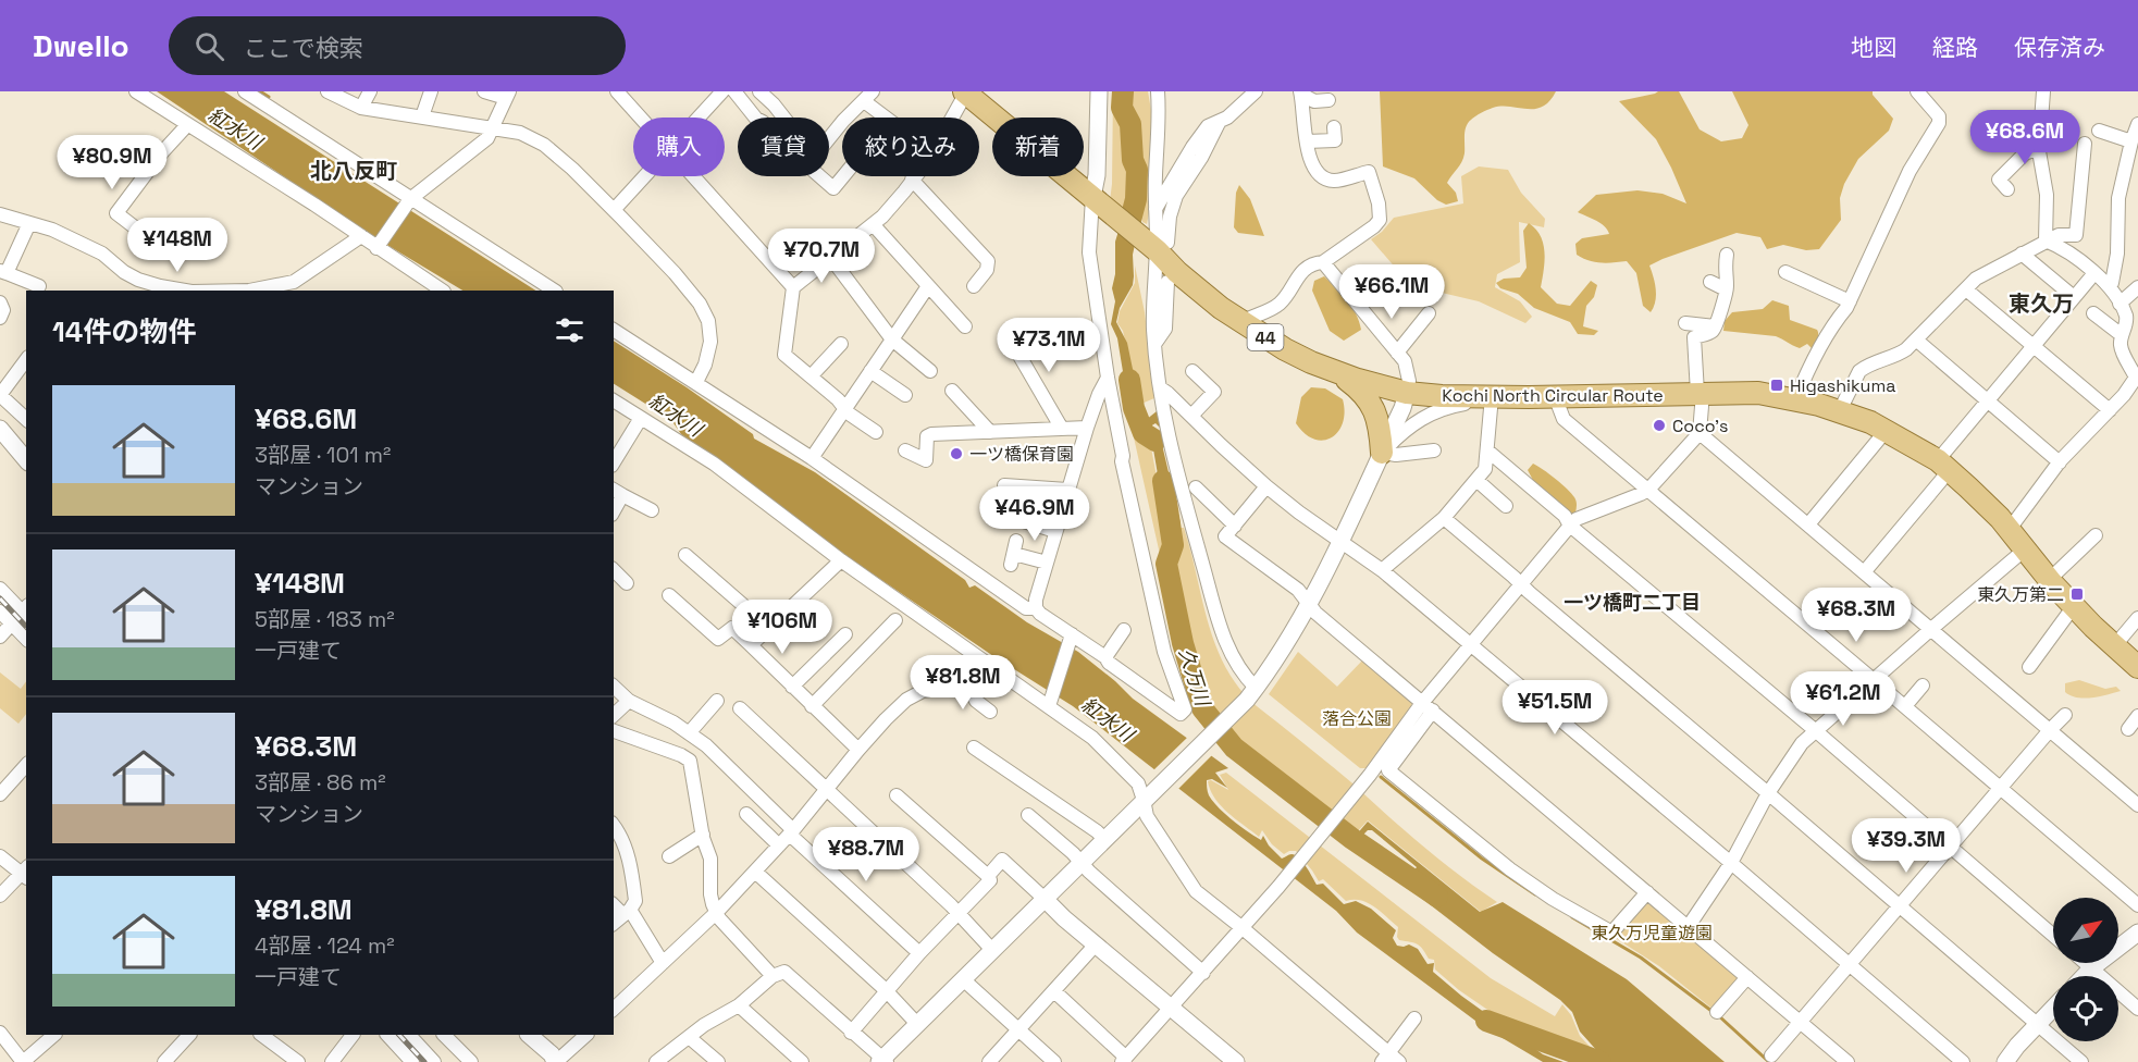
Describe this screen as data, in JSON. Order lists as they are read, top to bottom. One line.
{"streets":{"main road":["44","Kochi North Circular Route"]},"districts":["北八反町","東久万","一ツ橋町二丁目"],"water":["紅水川","久万川"],"parks":["落合公園","東久万児童遊園"],"places":{"transit":["Higashikuma","東久万第二"],"other":["Coco's","一ツ橋保育園"]},"north":"top right","page":{"header":"Dwello","search":"ここで検索","nav":["地図","経路","保存済み"],"price":["¥68.6M","¥80.9M","¥148M","¥70.7M","¥66.1M","¥73.1M","¥46.9M","¥68.3M","¥106M","¥81.8M","¥61.2M","¥51.5M","¥39.3M","¥88.7M"],"chip":["購入","賃貸","絞り込み","新着"],"heading":"14件の物件","list":[{"name":"¥68.6M","note":"3部屋 · 101 m² · マンション"},{"name":"¥148M","note":"5部屋 · 183 m² · 一戸建て"},{"name":"¥68.3M","note":"3部屋 · 86 m² · マンション"},{"name":"¥81.8M","note":"4部屋 · 124 m² · 一戸建て"}]}}
